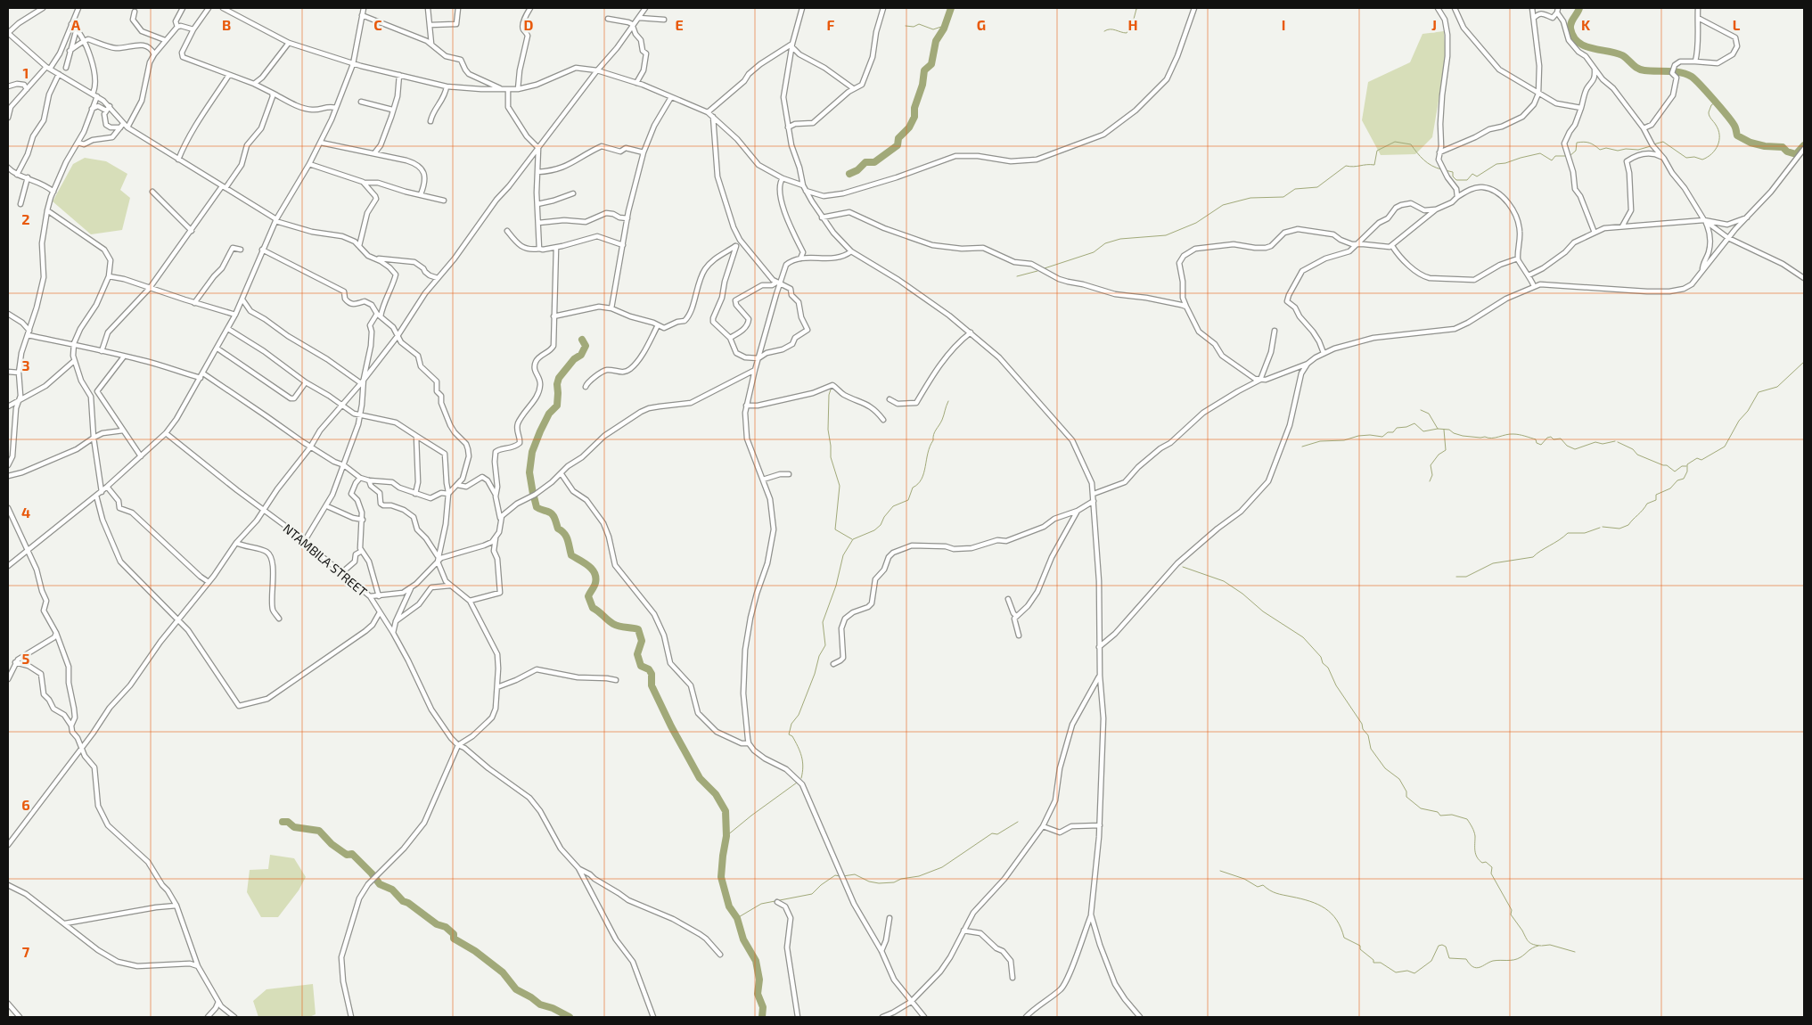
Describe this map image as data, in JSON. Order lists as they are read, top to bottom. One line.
{"streets":{"street":["NTAMBILA STREET"]},"grid":{"columns":["A","B","C","D","E","F","G","H","I","J","K","L"],"rows":["1","2","3","4","5","6","7"]}}
